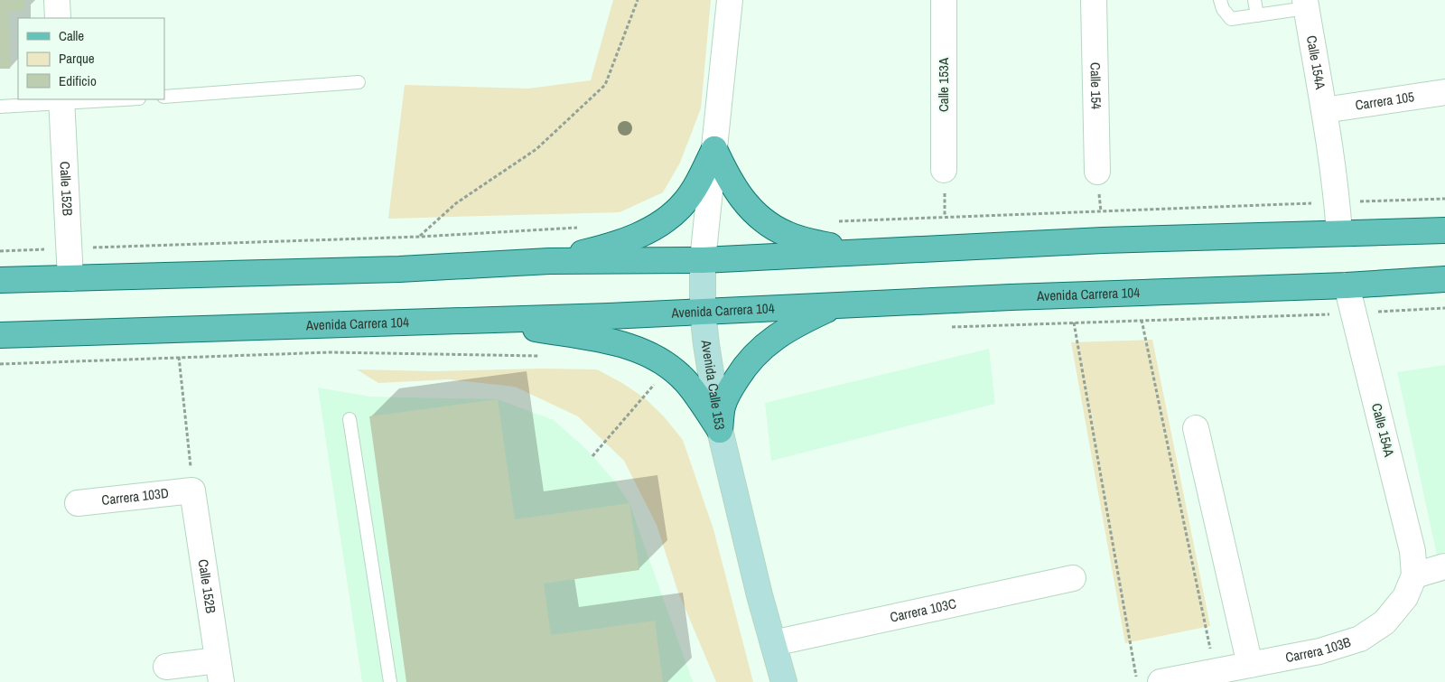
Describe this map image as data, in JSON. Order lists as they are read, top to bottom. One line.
{"streets":{"main road":["Avenida Carrera 104","Avenida Calle 153"],"street":["Calle 154A","Calle 153A","Calle 154","Carrera 105","Calle 152B","Carrera 103D","Carrera 103C","Carrera 103B"]},"crossings":[["Calle 154A","Carrera 105"],["Calle 154A","Avenida Carrera 104"],["Calle 154A","Carrera 103B"],["Calle 152B","Carrera 103D"],["Avenida Carrera 104","Avenida Calle 153"],["Avenida Calle 153","Carrera 103C"]],"legend":["Calle","Parque","Edificio"]}
